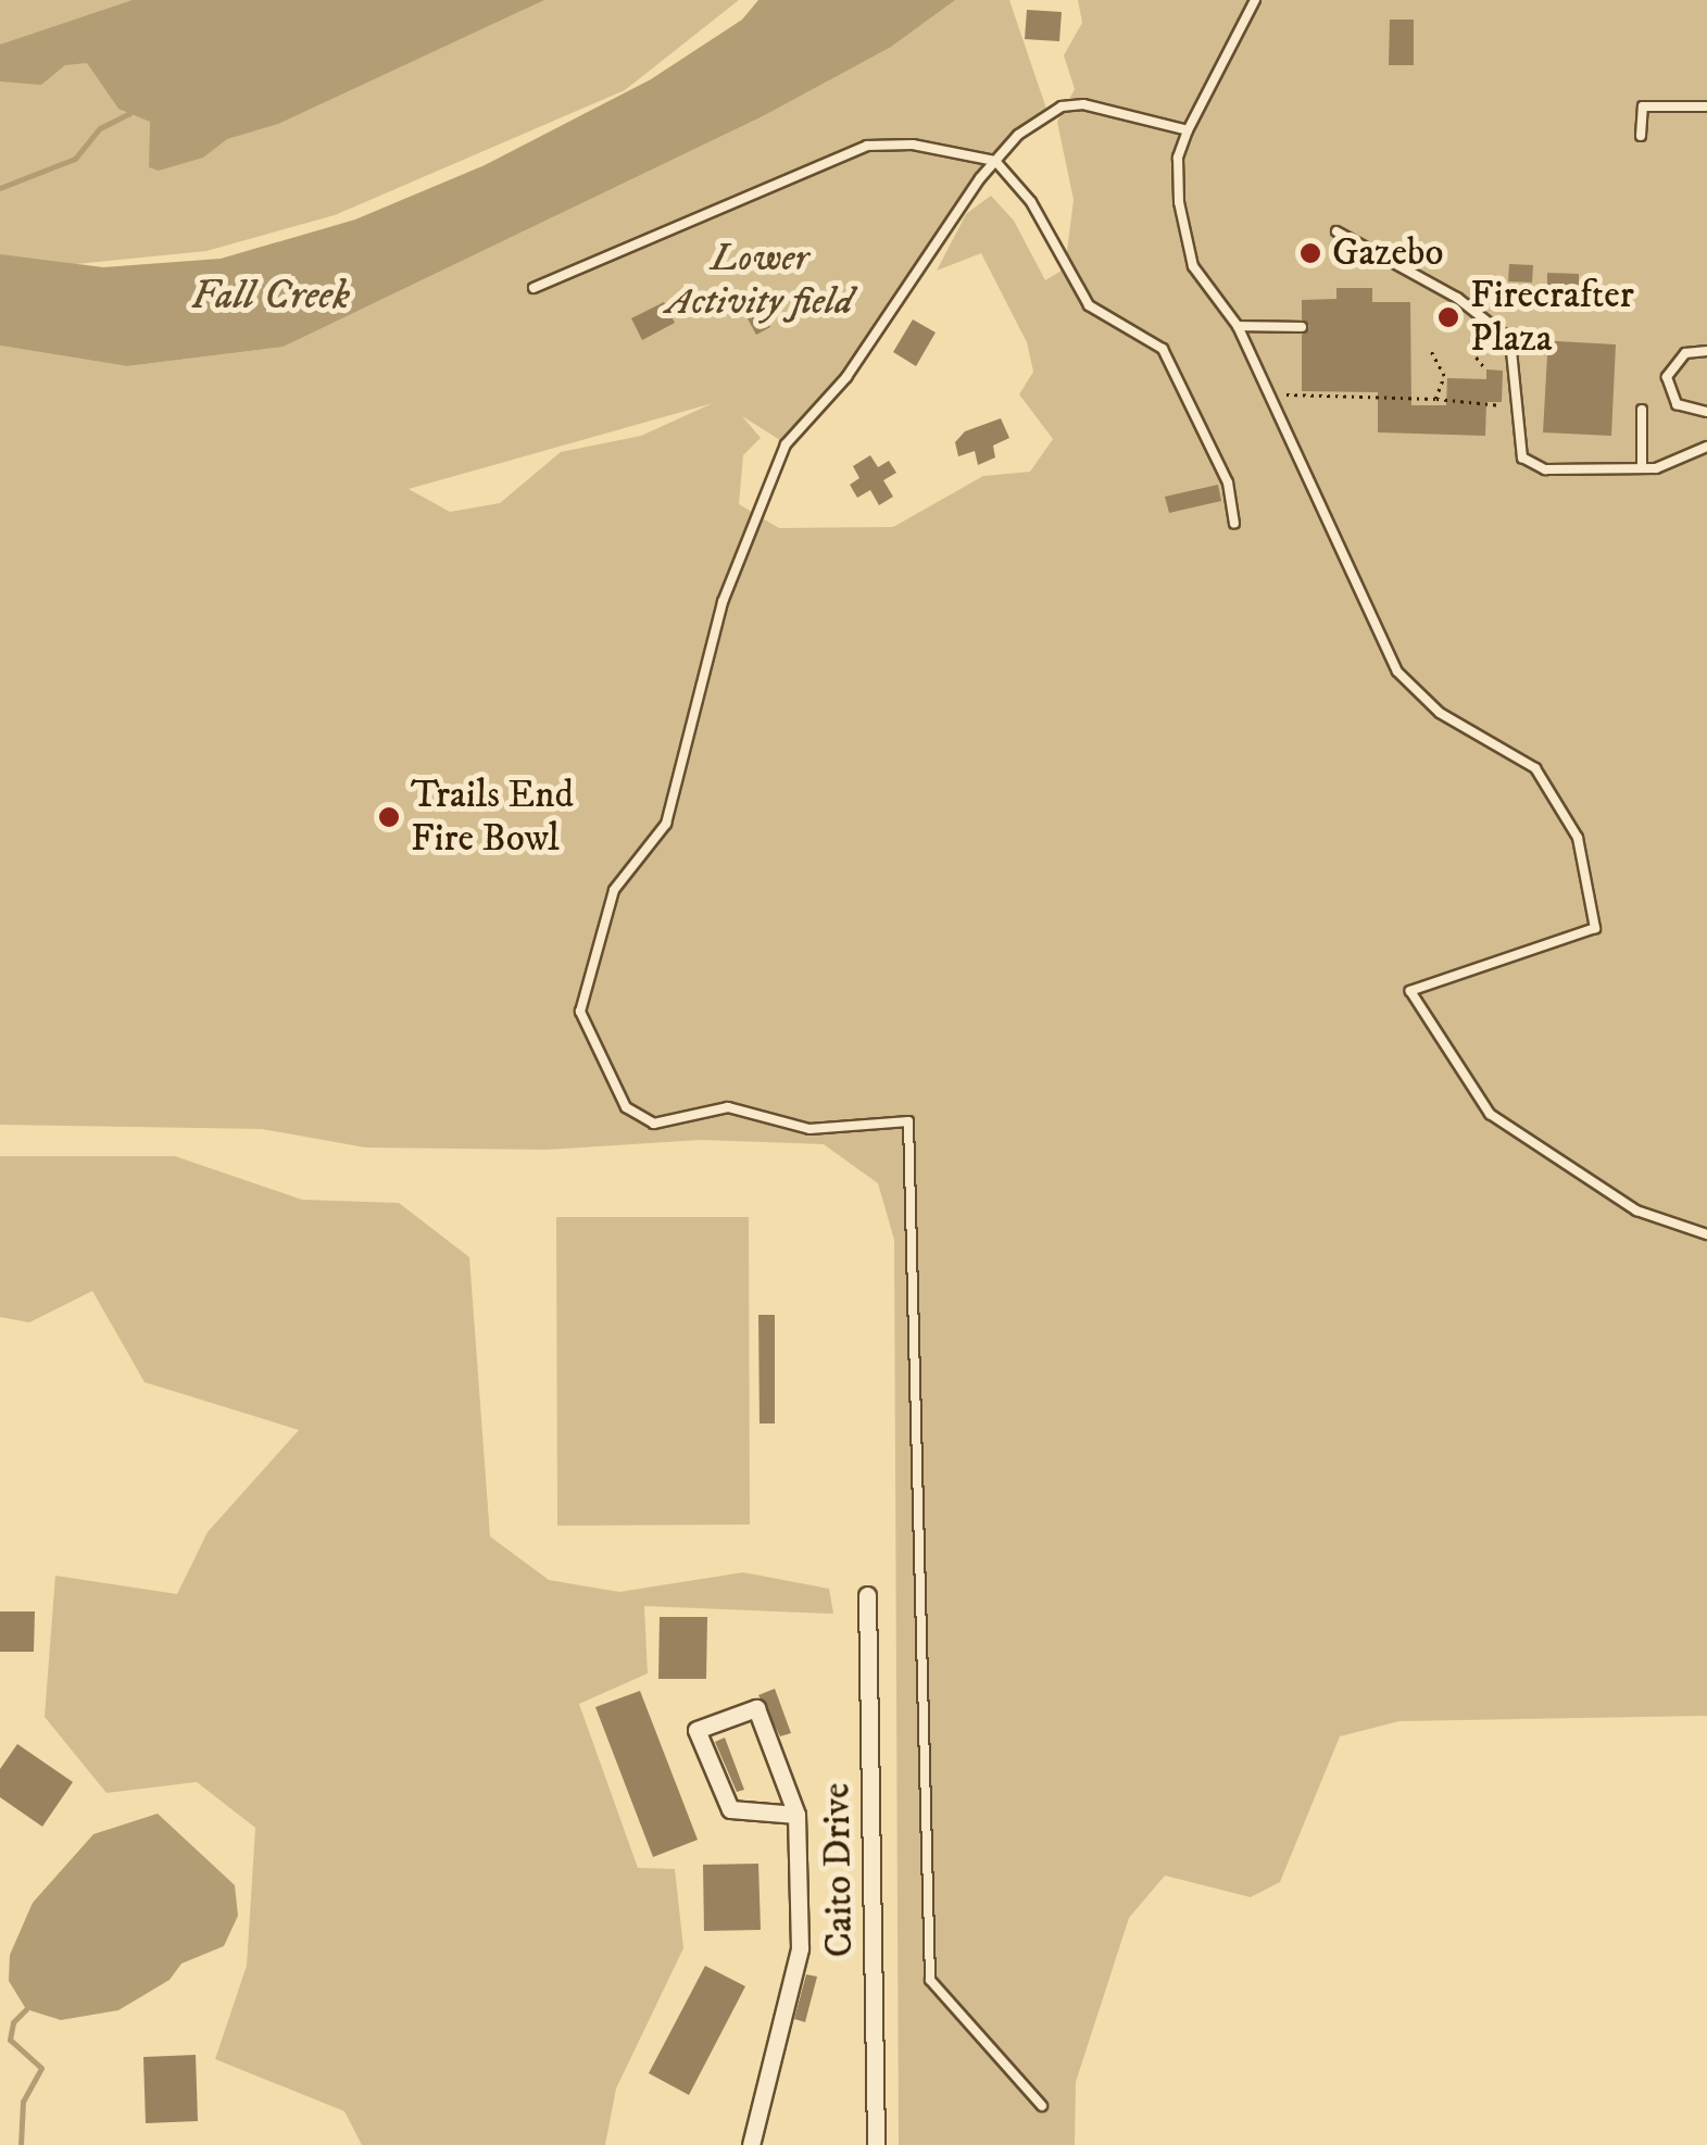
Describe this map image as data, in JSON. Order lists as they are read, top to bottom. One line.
{"streets":{"street":["Caito Drive"]},"water":["Fall Creek"],"parks":["Lower Activity field"],"places":["Gazebo","Firecrafter Plaza","Trails End Fire Bowl"]}
